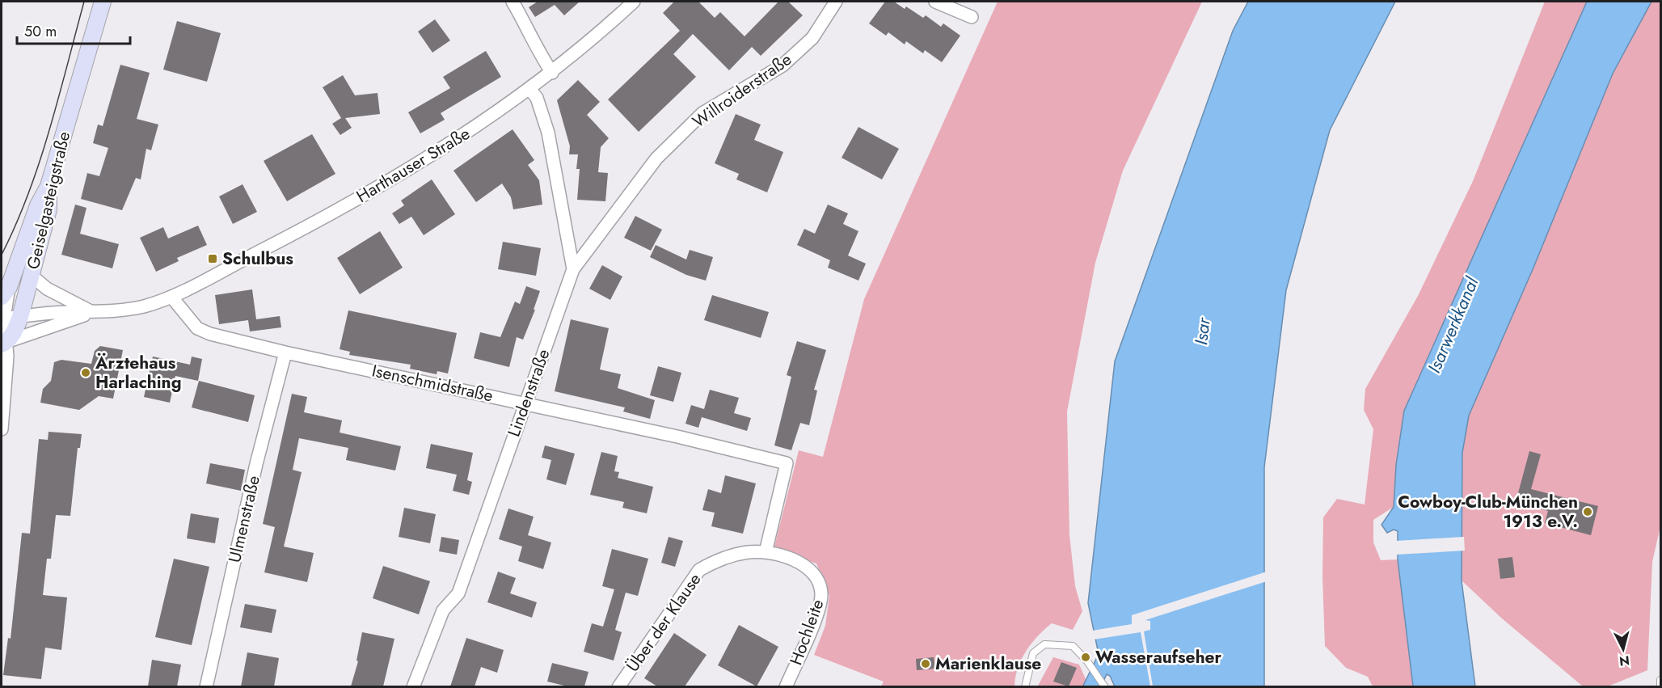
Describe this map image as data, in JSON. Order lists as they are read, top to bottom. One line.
{"streets":{"main road":["Geiselgasteigstraße"],"street":["Willroiderstraße","Harthauser Straße","Isenschmidstraße","Lindenstraße","Ulmenstraße","Über der Klause","Hochleite"]},"crossings":[["Willroiderstraße","Lindenstraße"],["Harthauser Straße","Isenschmidstraße"],["Isenschmidstraße","Lindenstraße"],["Isenschmidstraße","Ulmenstraße"],["Isenschmidstraße","Über der Klause"],["Isenschmidstraße","Hochleite"],["Über der Klause","Hochleite"]],"water":["Isarwerkkanal","Isar"],"places":{"transit":["Schulbus"],"other":["Ärztehaus Harlaching","Cowboy-Club-München 1913 e.V.","Wasseraufseher","Marienklause"]},"scale_bar":"50 m","north":"bottom"}
